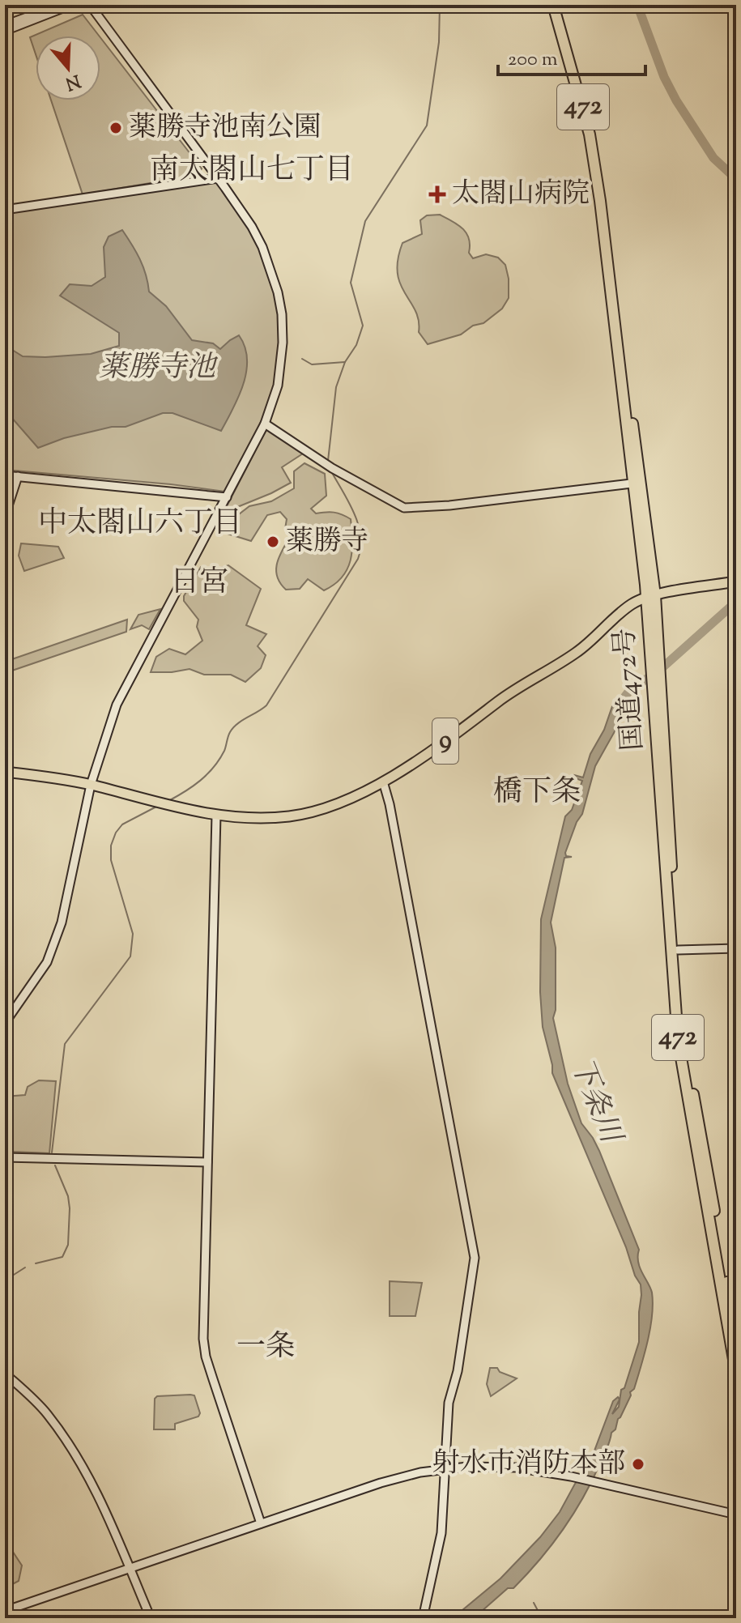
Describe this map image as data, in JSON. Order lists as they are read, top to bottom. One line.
{"streets":{"highway":["472","国道472号"],"main road":["9"]},"crossings":[["国道472号","9"]],"districts":["南太閤山七丁目","中太閤山六丁目","日宮","橋下条","一条"],"water":["薬勝寺池","下条川"],"places":{"other":["薬勝寺池南公園","薬勝寺","射水市消防本部"],"health":["太閤山病院"]},"scale_bar":"200 m","north":"bottom"}
